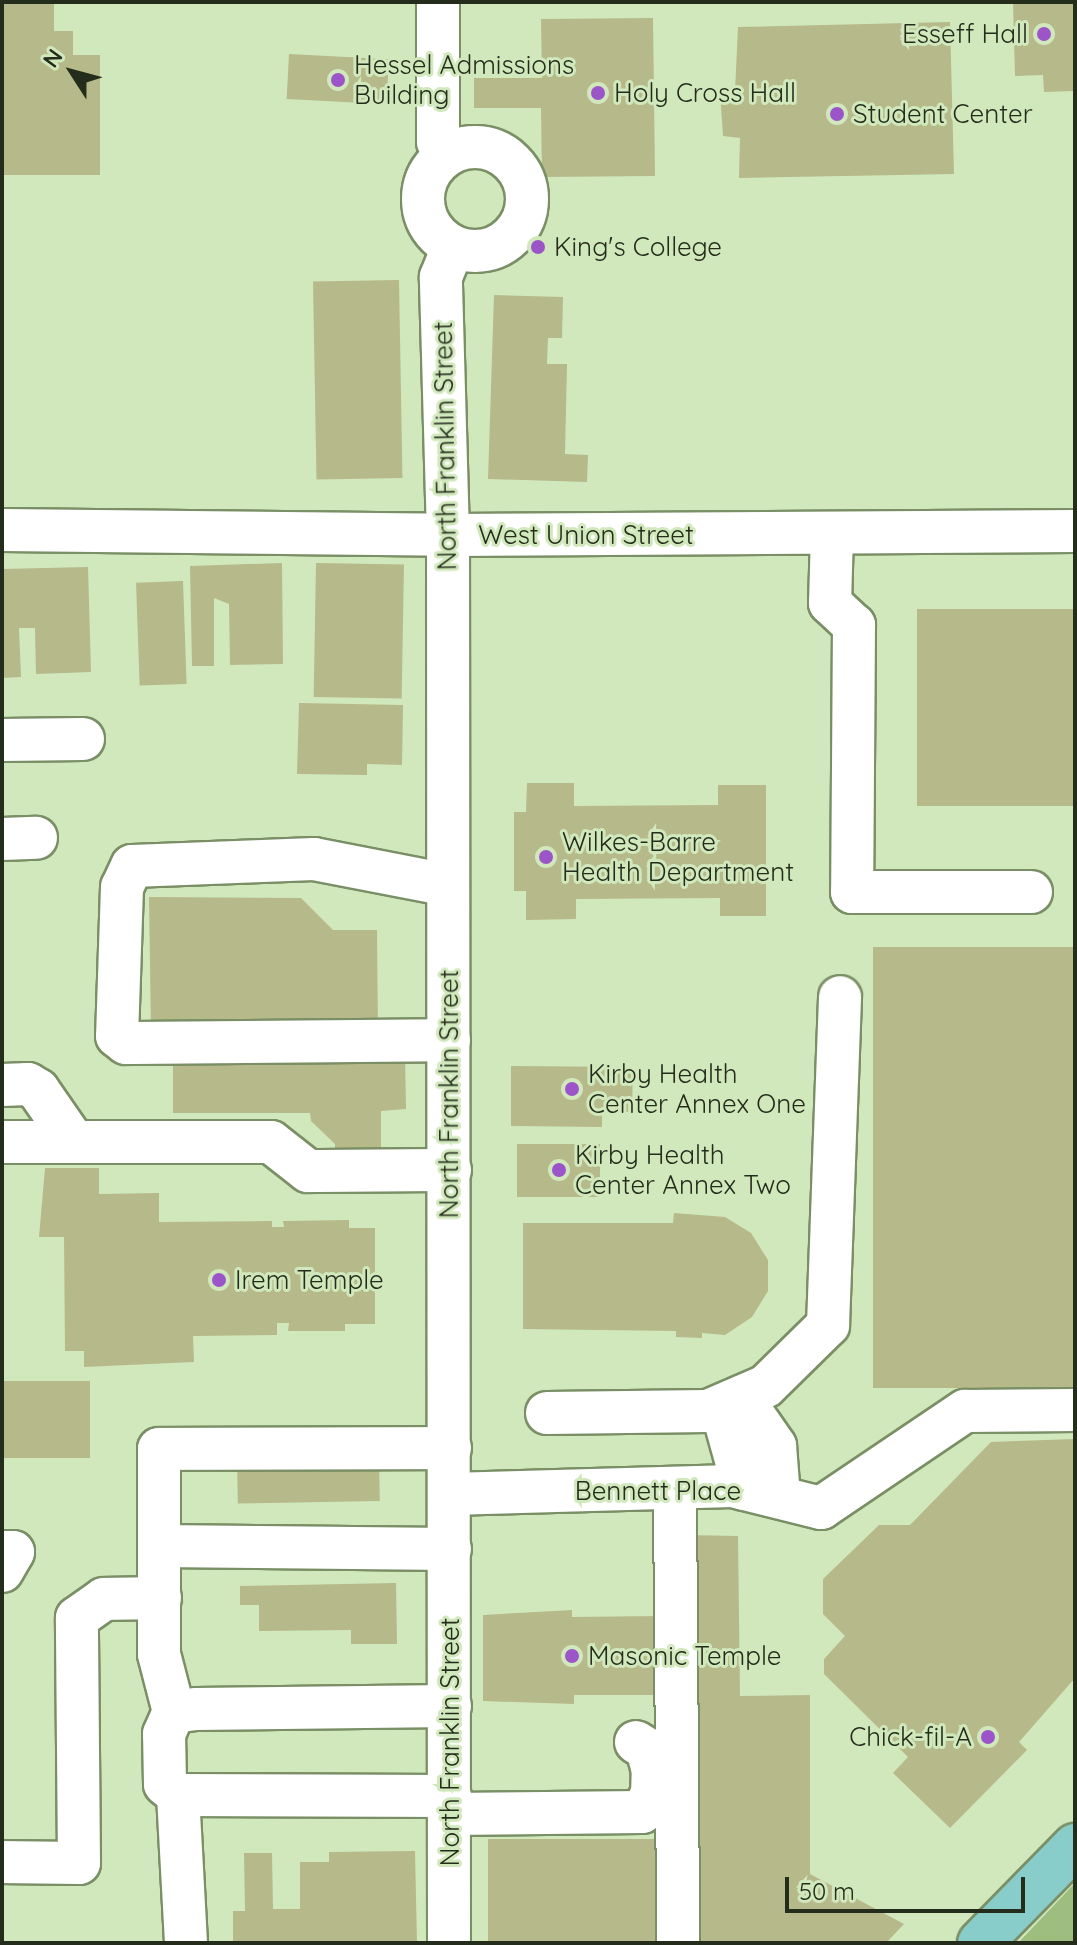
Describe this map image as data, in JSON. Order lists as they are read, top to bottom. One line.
{"streets":{"street":["North Franklin Street","West Union Street","Bennett Place"]},"crossings":[["North Franklin Street","West Union Street"],["North Franklin Street","Bennett Place"]],"places":["Esseff Hall","Hessel Admissions Building","Holy Cross Hall","Student Center","King's College","Wilkes-Barre Health Department","Kirby Health Center Annex One","Kirby Health Center Annex Two","Irem Temple","Masonic Temple","Chick-fil-A"],"scale_bar":"50 m","north":"top left"}
